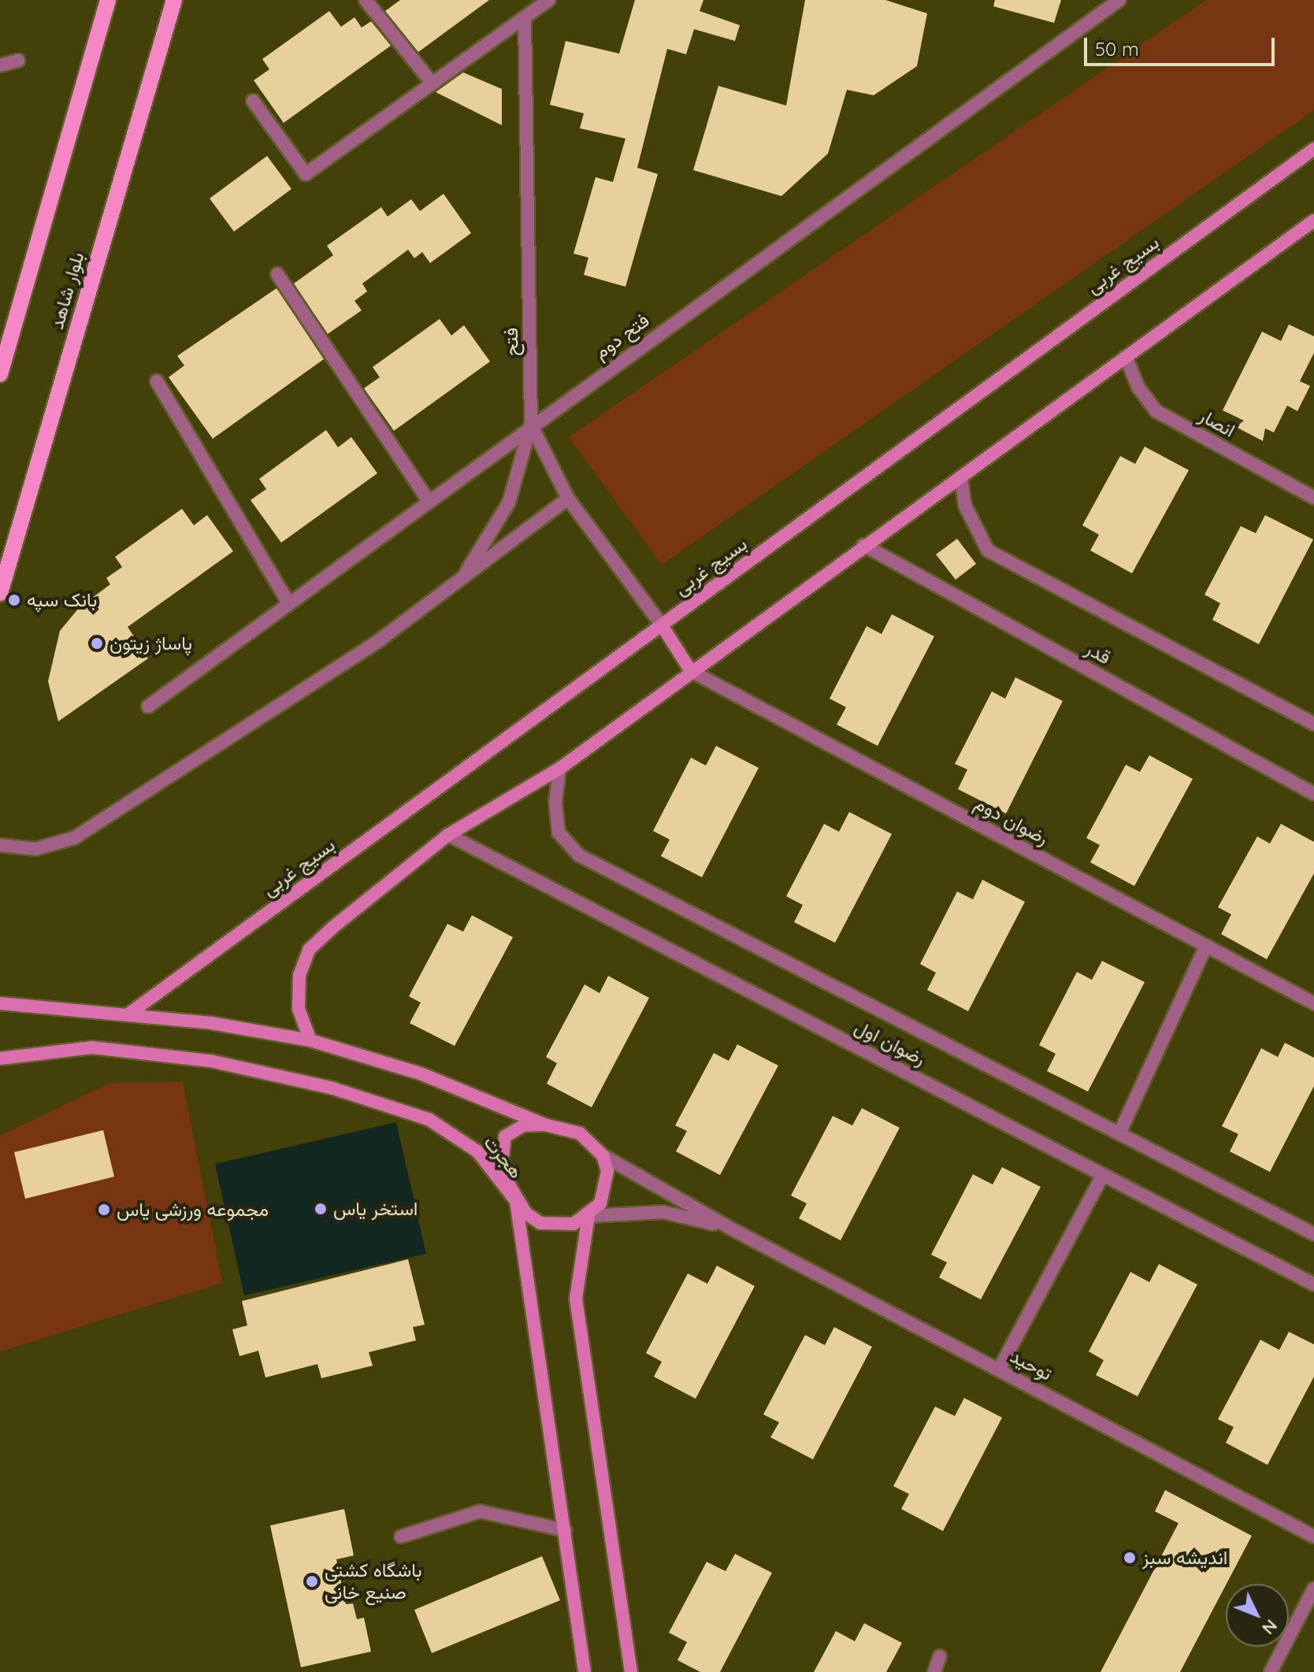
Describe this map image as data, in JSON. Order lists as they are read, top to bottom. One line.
{"streets":{"main road":["بسیج غربی","بلوار شاهد","هجرت"],"street":["فتح دوم","فتح","انصار","قدر","رضوان دوم","رضوان اول","توحید"]},"crossings":[["بسیج غربی","فتح"],["بسیج غربی","هجرت"],["فتح دوم","فتح"]],"places":["بانک سپه","پاساژ زیتون","استخر یاس","مجموعه ورزشی یاس","اندیشه سبز","باشگاه کشتی صنیع خانی"],"scale_bar":"50 m","north":"bottom right"}
